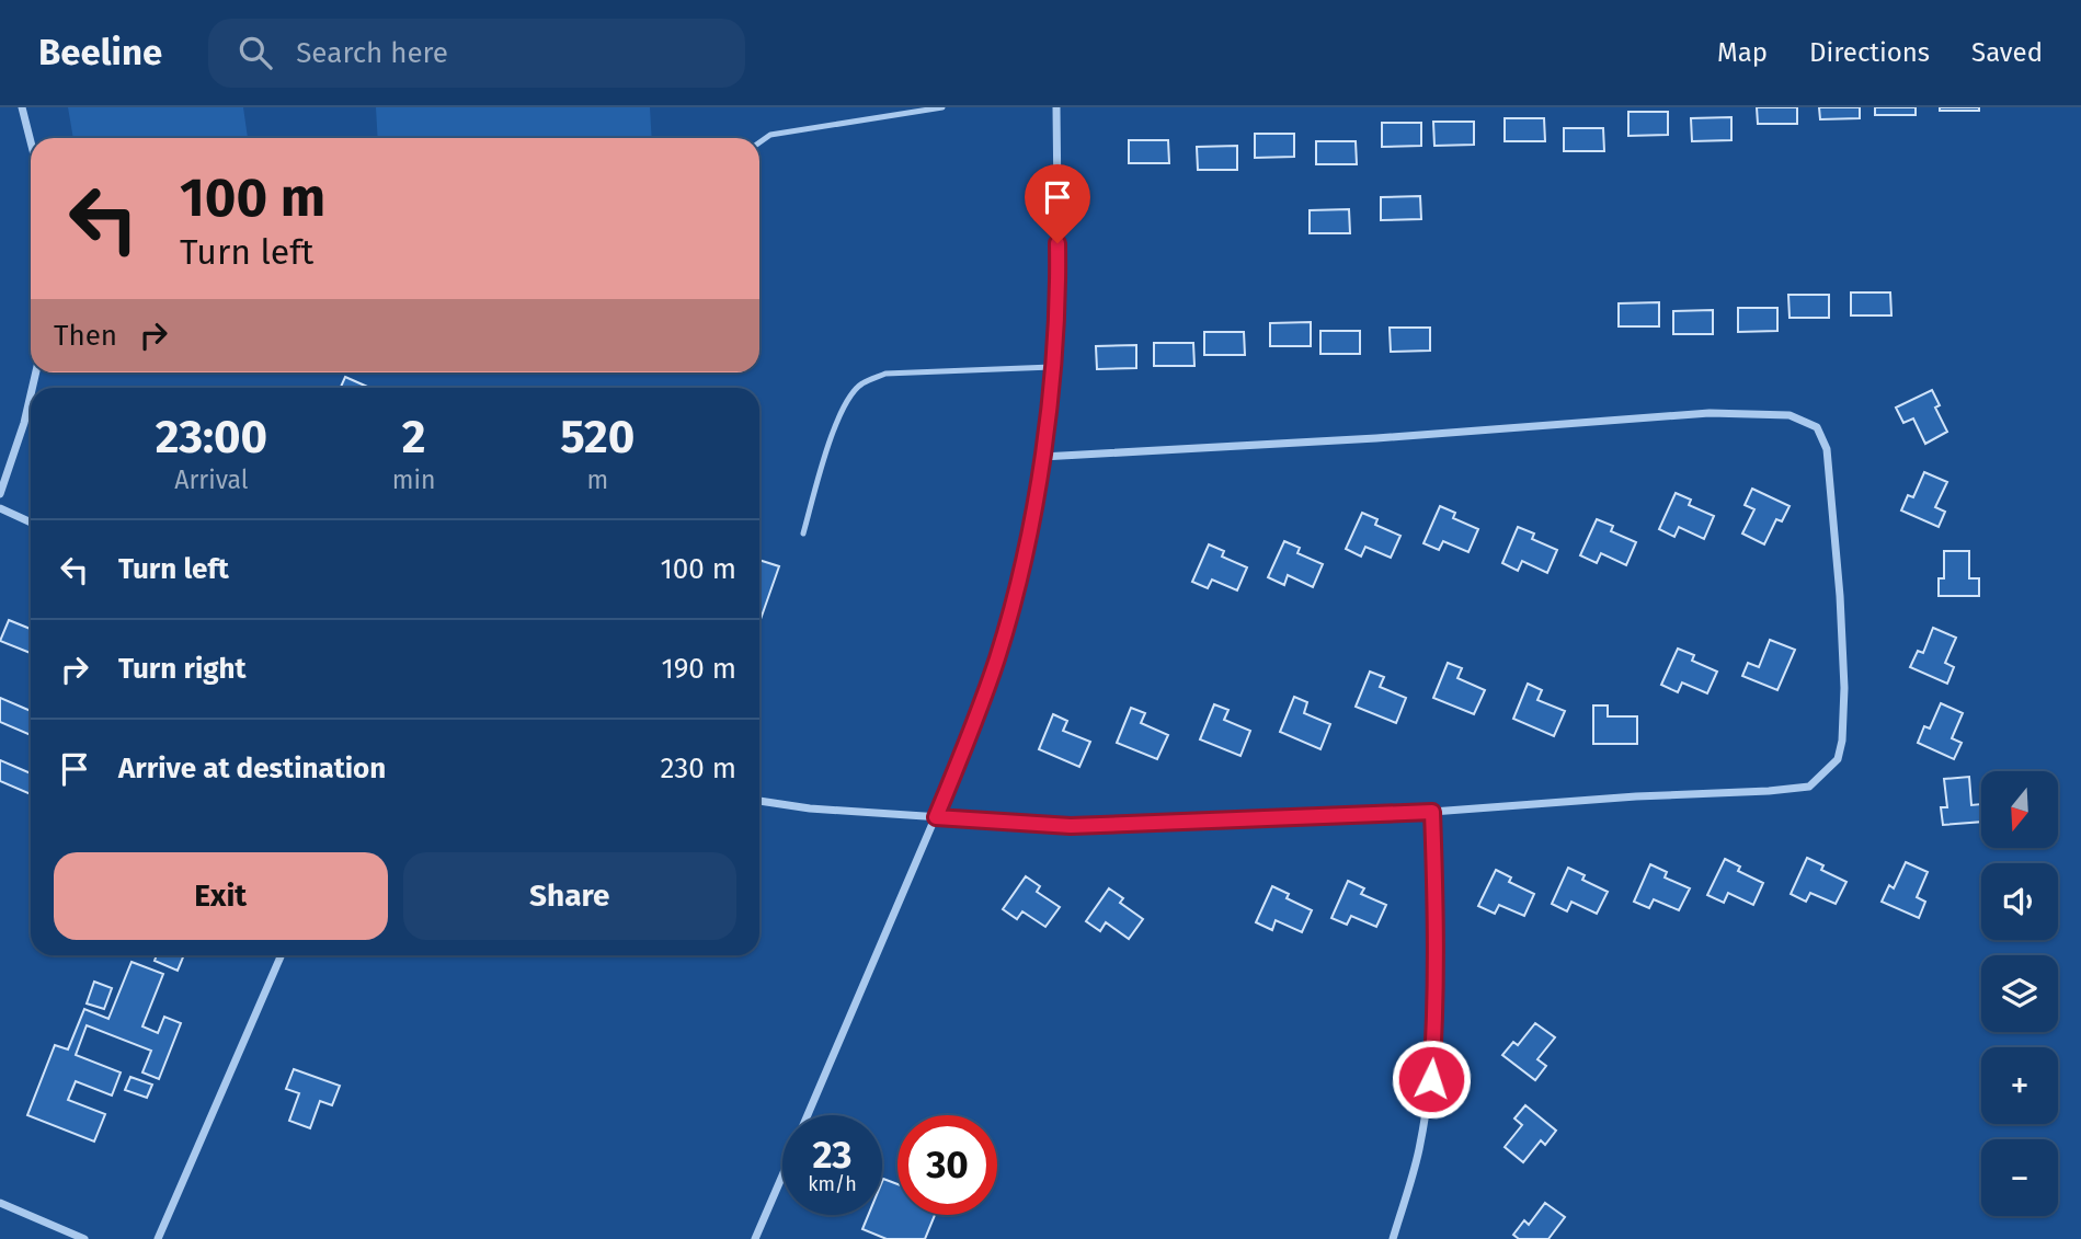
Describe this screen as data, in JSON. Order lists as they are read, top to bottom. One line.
{"north":"bottom","page":{"header":"Beeline","search":"Search here","nav":["Map","Directions","Saved"],"turn":["100 m","Turn left"],"then":"Then","eta":["23:00","Arrival","2","min","520","m"],"list":[{"name":"Turn left","value":"100 m"},{"name":"Turn right","value":"190 m"},{"name":"Arrive at destination","value":"230 m"}],"map_buttons":["+","−"],"buttons":["Exit","Share"],"speed":"23 km/h","limit":"30"}}
